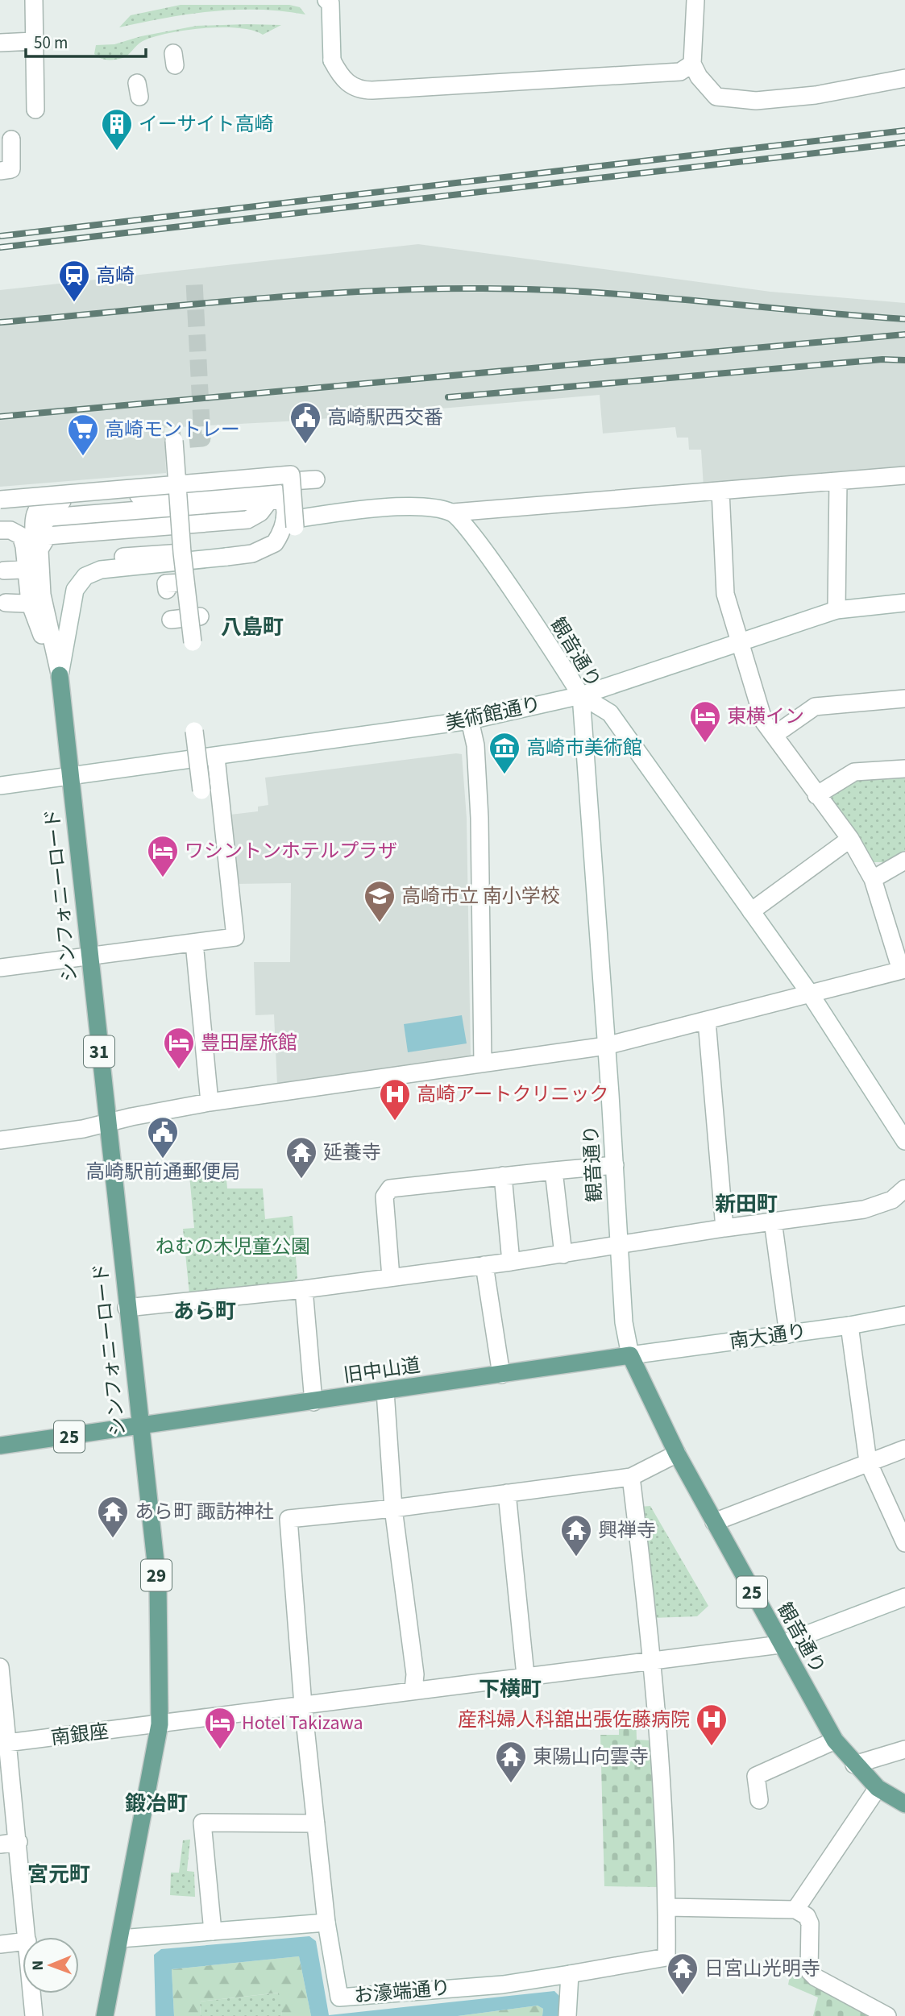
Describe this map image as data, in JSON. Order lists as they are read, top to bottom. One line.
{"streets":{"main road":["観音通り","シンフォニーロード","31","旧中山道","25","29"],"street":["美術館通り","南大通り","南銀座","お濠端通り"]},"crossings":[["観音通り","美術館通り"],["観音通り","南大通り"],["観音通り","旧中山道"],["観音通り","南銀座"],["美術館通り","シンフォニーロード"],["シンフォニーロード","旧中山道"],["シンフォニーロード","25"],["シンフォニーロード","南銀座"],["南大通り","旧中山道"],["旧中山道","25"]],"districts":["八島町","新田町","あら町","下横町","鍛冶町","宮元町"],"parks":["ねむの木児童公園"],"places":{"building":["イーサイト高崎"],"station":["高崎"],"public building":["高崎駅西交番","高崎駅前通郵便局"],"supermarket":["高崎モントレー"],"hotel":["東横イン","ワシントンホテルプラザ","豊田屋旅館","Hotel Takizawa"],"museum":["高崎市美術館"],"school or university":["高崎市立 南小学校"],"hospital":["高崎アートクリニック","産科婦人科舘出張佐藤病院"],"temple":["延養寺","あら町 諏訪神社","興禅寺","東陽山向雲寺","日宮山光明寺"]},"scale_bar":"50 m","north":"left"}
